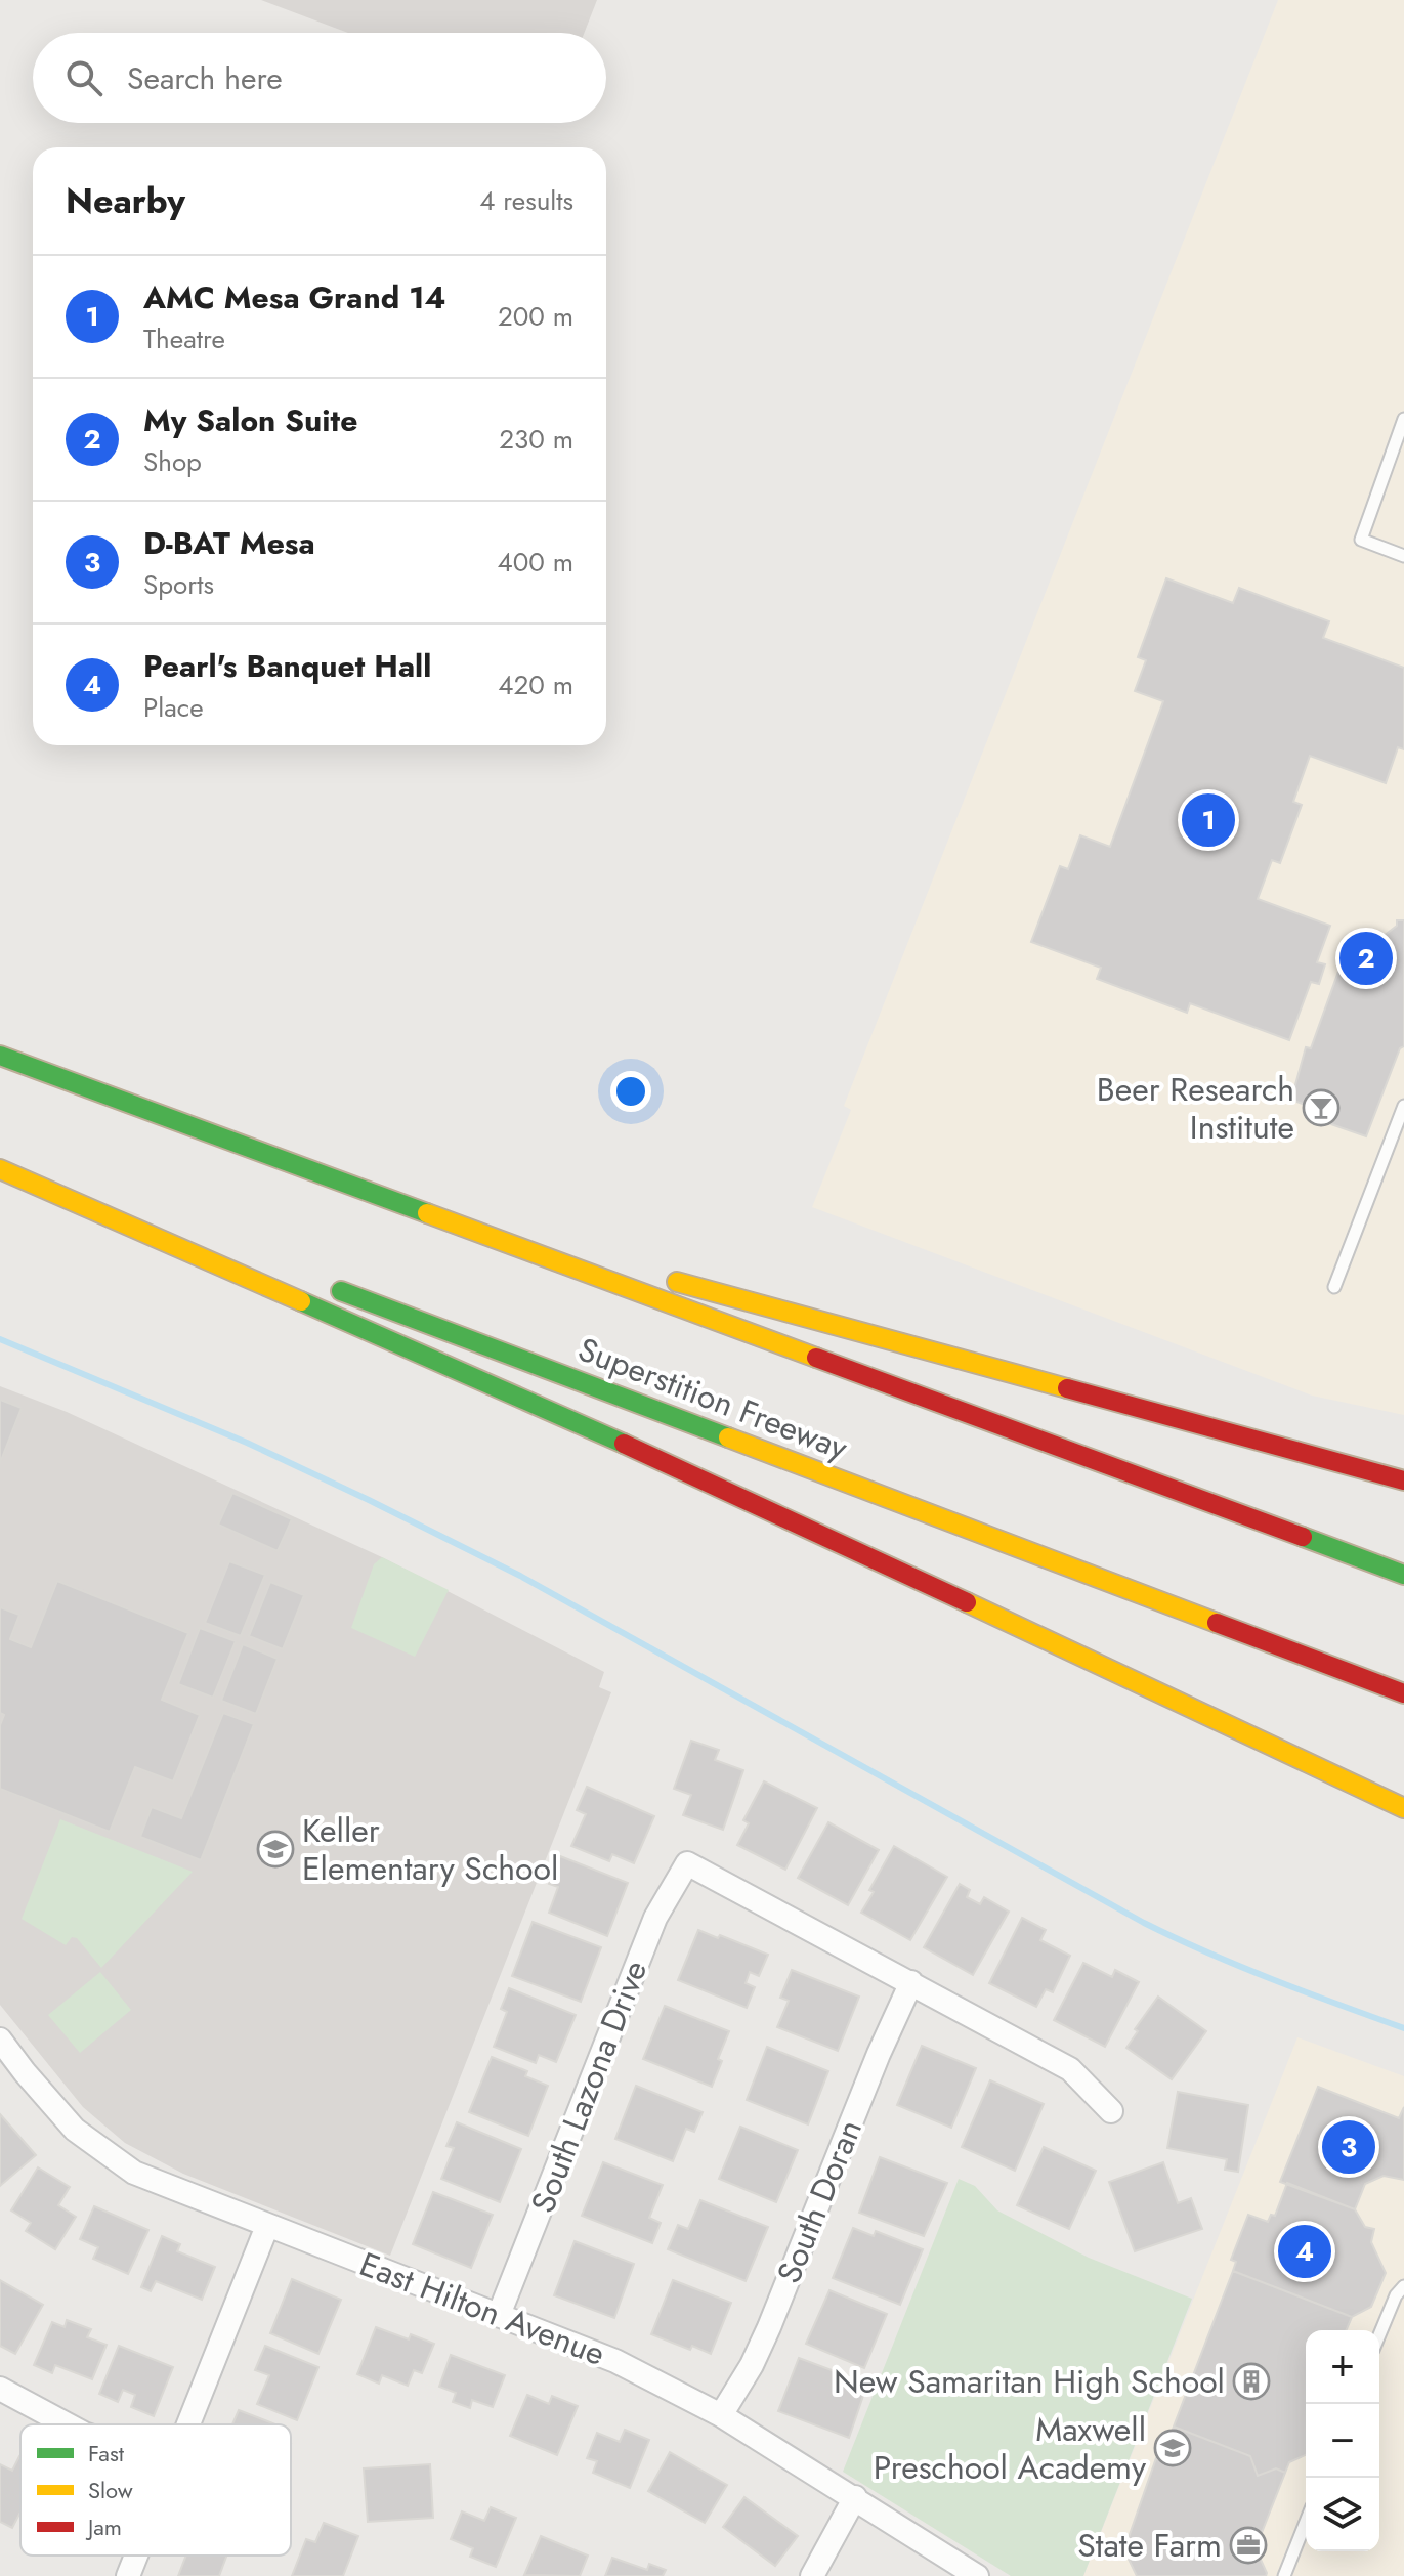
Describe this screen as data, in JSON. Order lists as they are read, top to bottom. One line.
{"streets":{"highway":["Superstition Freeway"],"street":["South Lazona Drive","South Doran","East Hilton Avenue"]},"crossings":[["South Lazona Drive","South Doran"],["South Lazona Drive","East Hilton Avenue"],["South Doran","East Hilton Avenue"]],"places":{"bar":["Beer Research Institute"],"school or university":["Keller Elementary School","Maxwell Preschool Academy"],"building":["New Samaritan High School"],"office":["State Farm"]},"legend":["Fast","Slow","Jam"],"page":{"search":"Search here","heading":["Nearby","4 results"],"list":[{"mark":"1","name":"AMC Mesa Grand 14","note":"Theatre","value":"200 m"},{"mark":"2","name":"My Salon Suite","note":"Shop","value":"230 m"},{"mark":"3","name":"D-BAT Mesa","note":"Sports","value":"400 m"},{"mark":"4","name":"Pearl's Banquet Hall","note":"Place","value":"420 m"}],"pins":["1","2","3","4"],"map_buttons":["+","−"]}}
